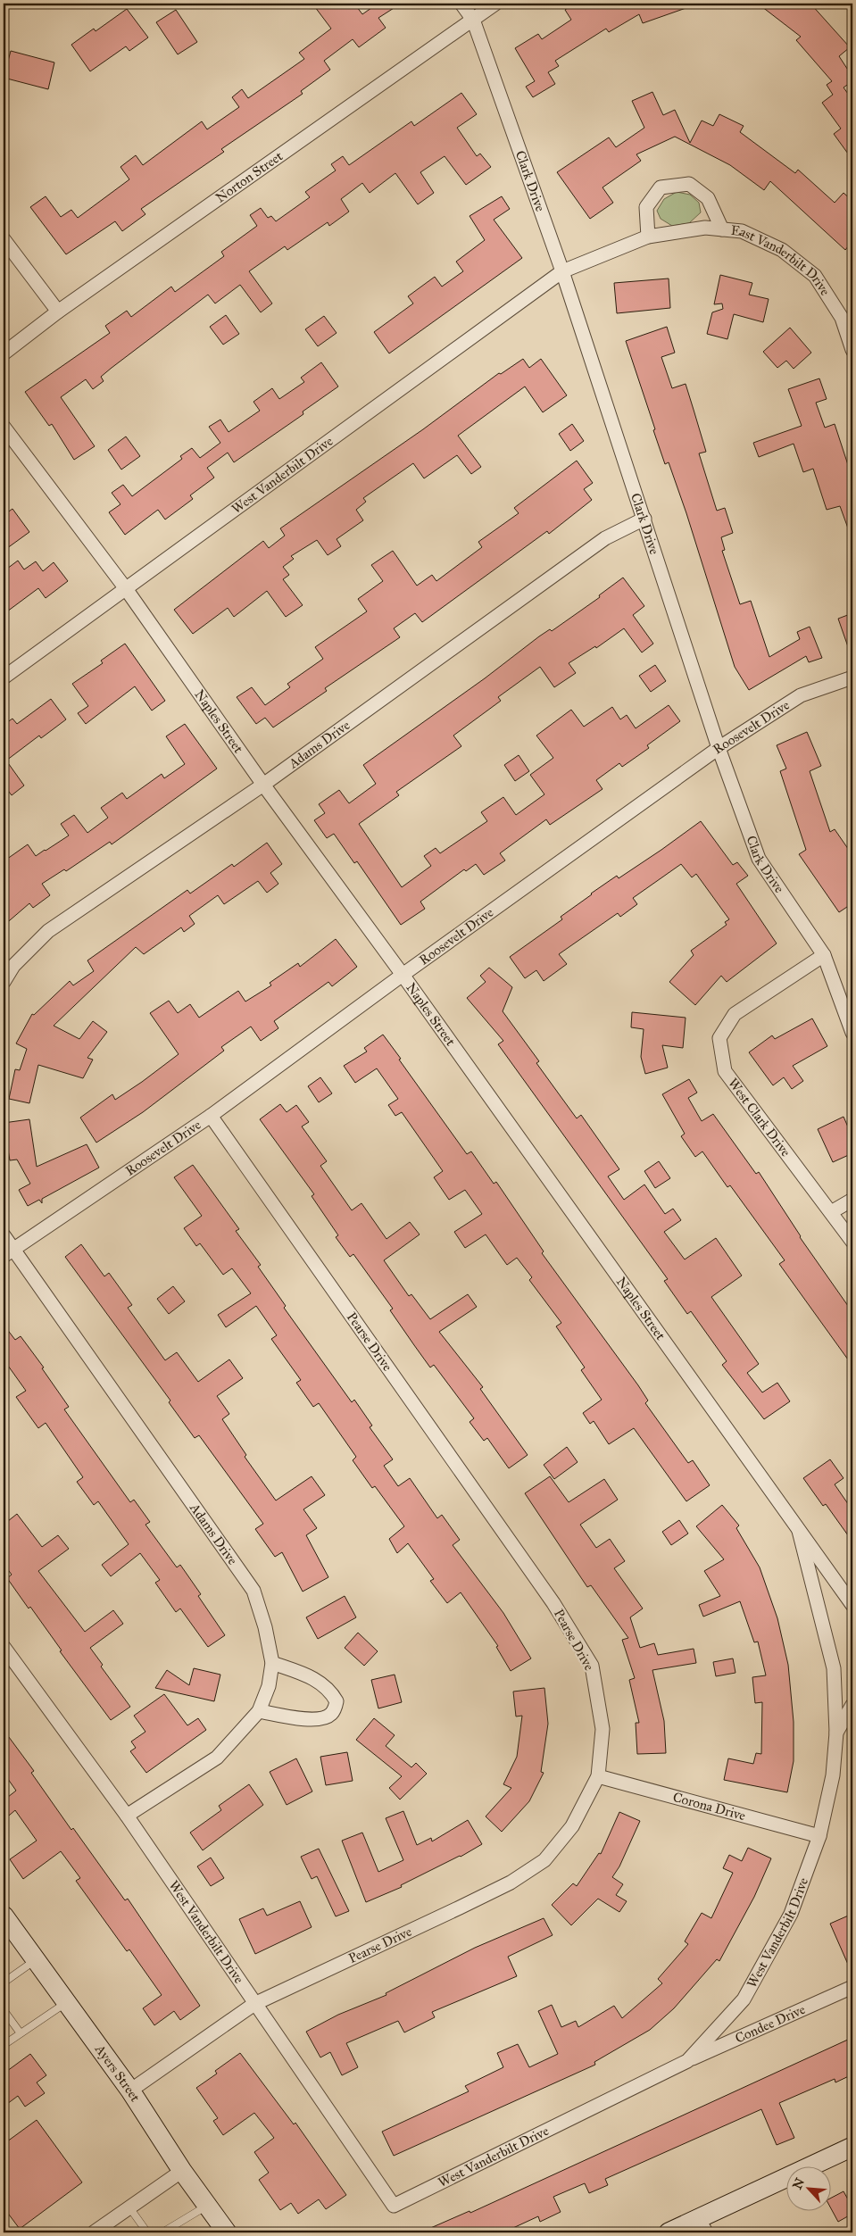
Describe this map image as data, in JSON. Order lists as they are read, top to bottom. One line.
{"streets":{"main road":["Ayers Street"],"street":["Norton Street","Clark Drive","East Vanderbilt Drive","West Vanderbilt Drive","Naples Street","Roosevelt Drive","Adams Drive","West Clark Drive","Pearse Drive","Corona Drive","Condee Drive"]},"crossings":[["Norton Street","Clark Drive"],["Clark Drive","East Vanderbilt Drive"],["Clark Drive","West Vanderbilt Drive"],["Clark Drive","Roosevelt Drive"],["Clark Drive","Adams Drive"],["Clark Drive","West Clark Drive"],["East Vanderbilt Drive","West Vanderbilt Drive"],["West Vanderbilt Drive","Naples Street"],["West Vanderbilt Drive","Adams Drive"],["West Vanderbilt Drive","Pearse Drive"],["West Vanderbilt Drive","Corona Drive"],["West Vanderbilt Drive","Condee Drive"],["Naples Street","Roosevelt Drive"],["Naples Street","Adams Drive"],["Roosevelt Drive","Adams Drive"],["Roosevelt Drive","Pearse Drive"],["Pearse Drive","Corona Drive"],["Pearse Drive","Ayers Street"]],"north":"top left"}
